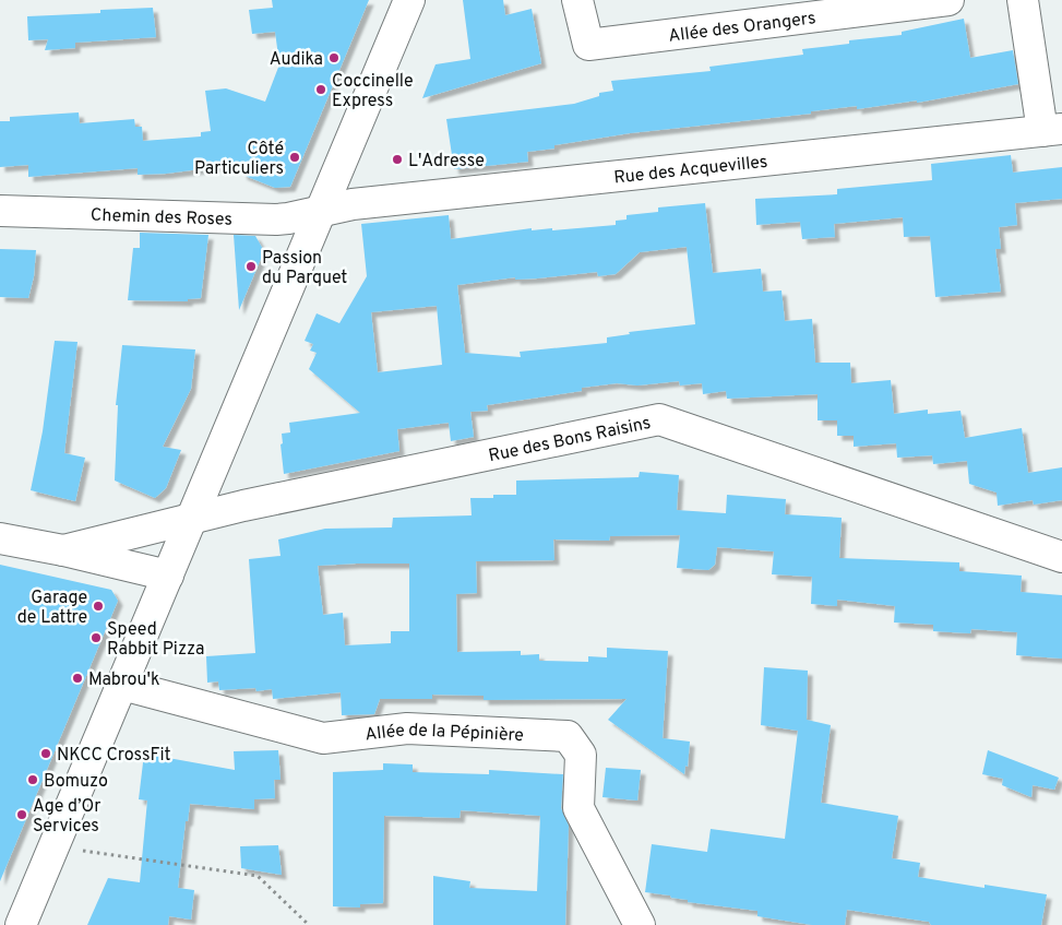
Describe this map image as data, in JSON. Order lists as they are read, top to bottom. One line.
{"streets":{"street":["Allée des Orangers","Rue des Acquevilles","Chemin des Roses","Rue des Bons Raisins","Allée de la Pépinière"]},"crossings":[["Rue des Acquevilles","Chemin des Roses"]],"places":["Audika","Coccinelle Express","Côté Particuliers","L'Adresse","Passion du Parquet","Garage de Lattre","Speed Rabbit Pizza","Mabrou'k","NKCC CrossFit","Bomuzo","Age d’Or Services"]}
